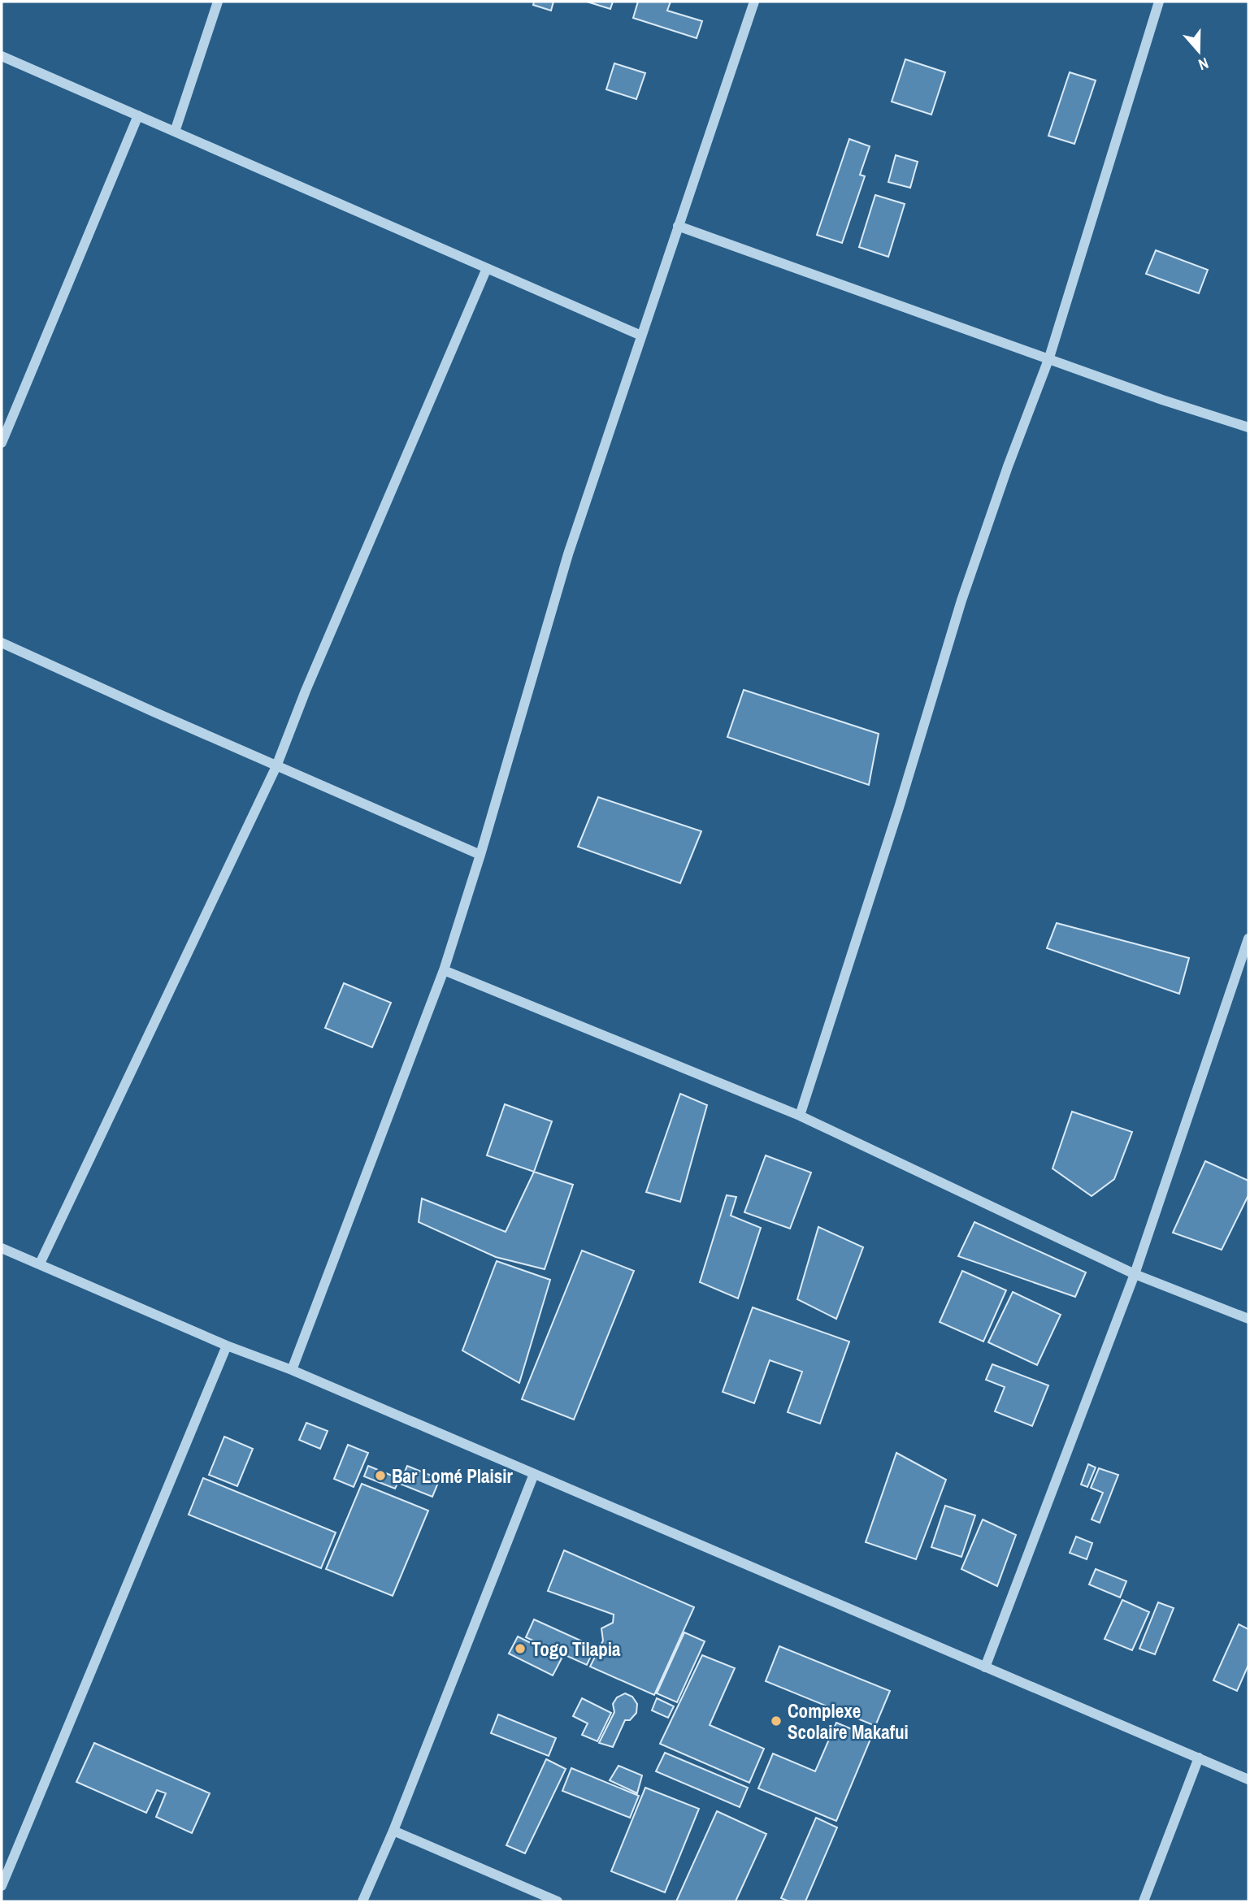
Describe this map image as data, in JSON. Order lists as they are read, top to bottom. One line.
{"places":["Bar Lomé Plaisir","Togo Tilapia","Complexe Scolaire Makafui"],"north":"bottom"}
